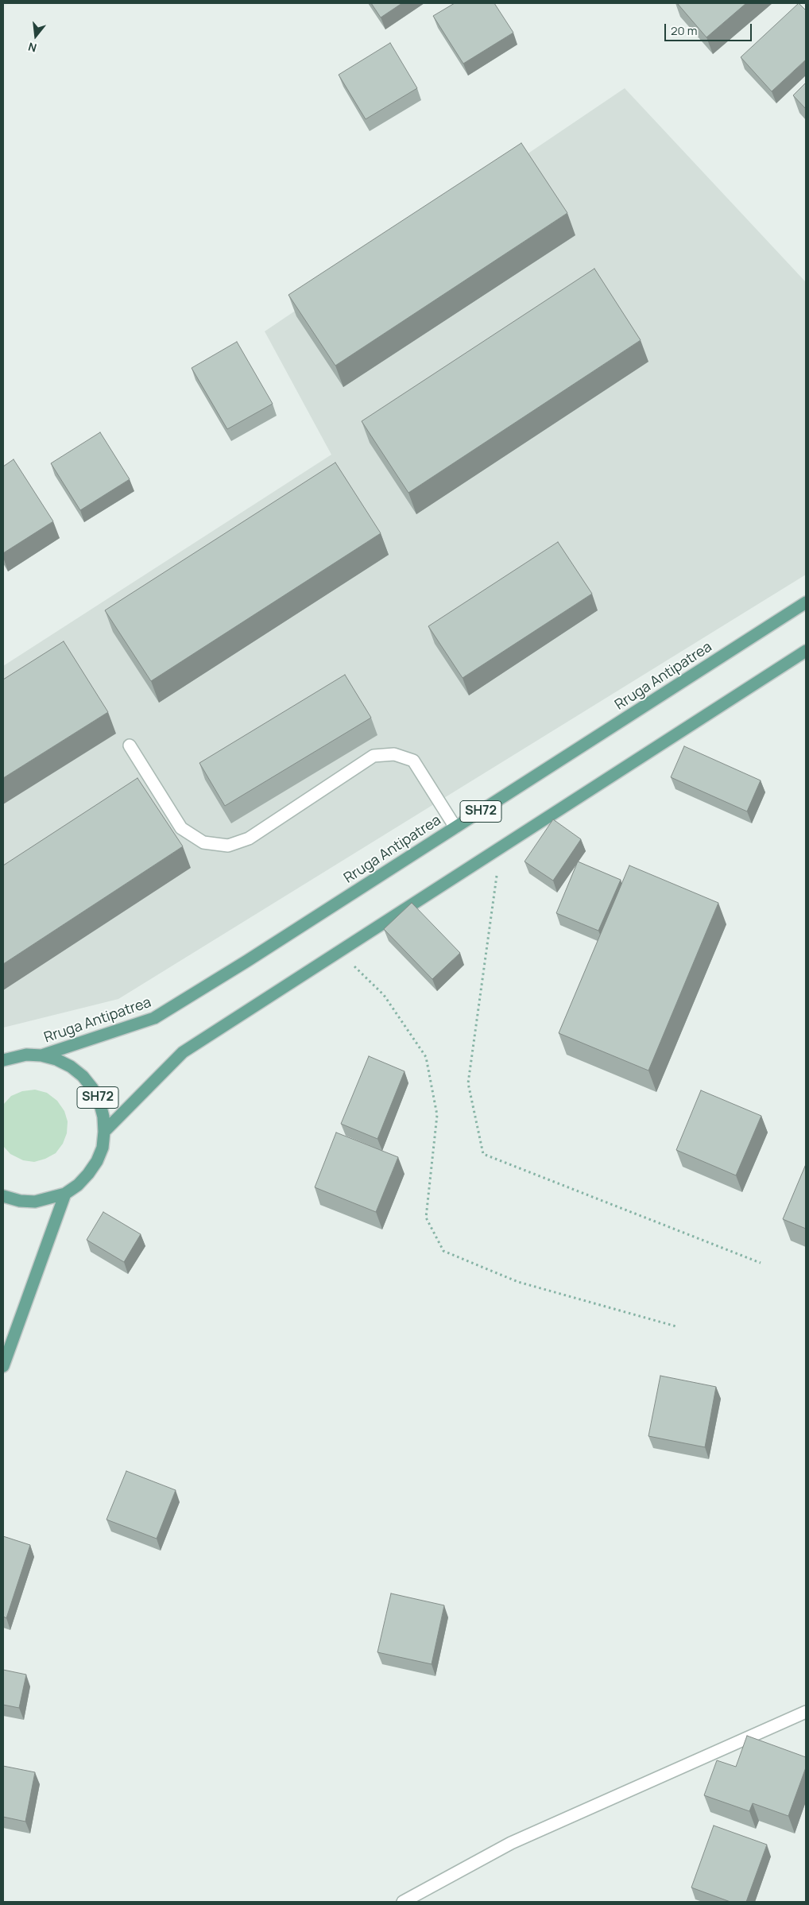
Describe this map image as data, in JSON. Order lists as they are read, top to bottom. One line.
{"streets":{"main road":["Rruga Antipatrea","SH72"]},"crossings":[["Rruga Antipatrea","SH72"]],"scale_bar":"20 m","north":"bottom"}
